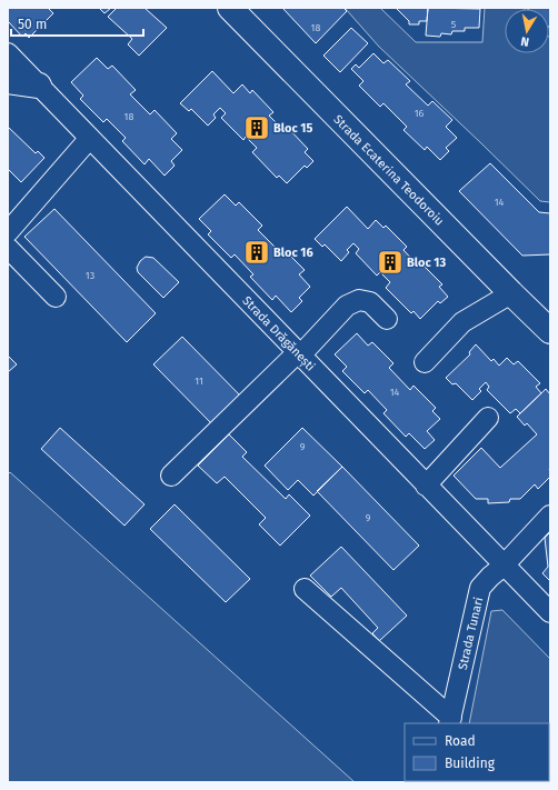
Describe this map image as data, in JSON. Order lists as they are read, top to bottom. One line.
{"streets":{"main road":["Strada Ecaterina Teodoroiu"],"street":["Strada Drăgănești","Strada Tunari"]},"crossings":[["Strada Drăgănești","Strada Tunari"]],"places":{"building":["Bloc 15","Bloc 16","Bloc 13"]},"house_numbers":["5","18","16","18","14","13","11","14","9","9"],"legend":["Road","Building"],"scale_bar":"50 m","north":"bottom"}
